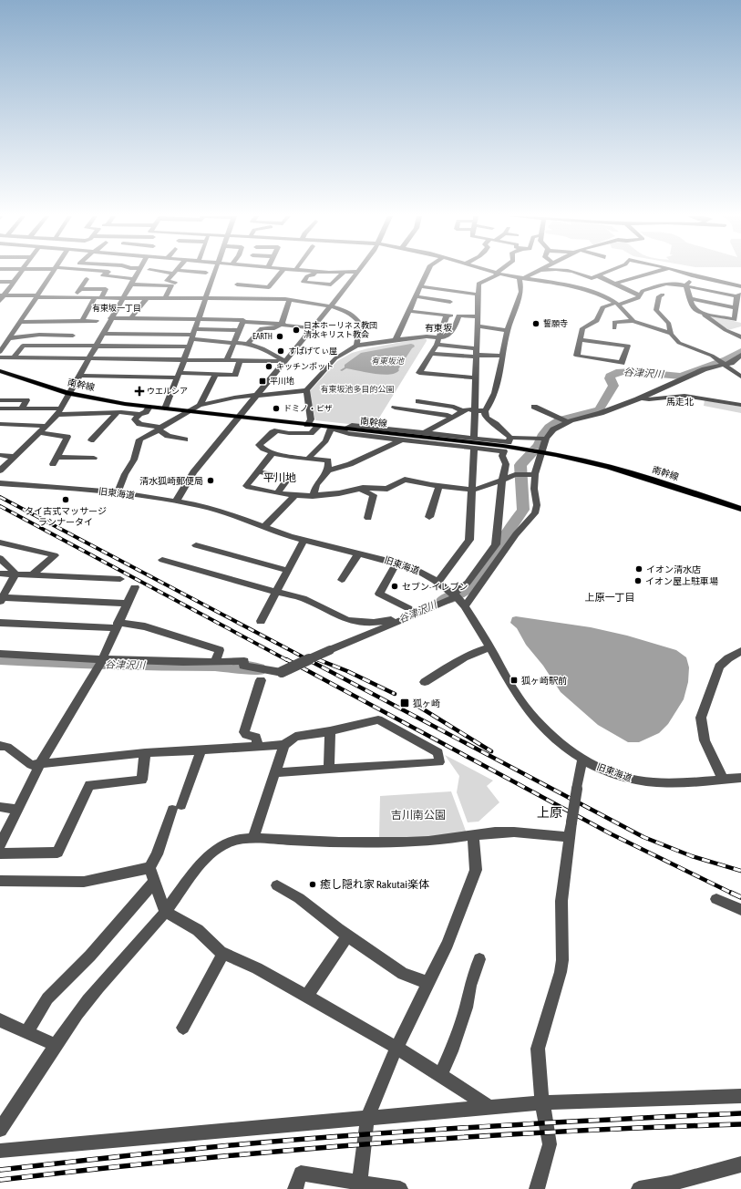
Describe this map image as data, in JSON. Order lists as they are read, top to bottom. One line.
{"streets":{"main road":["南幹線"],"street":["旧東海道"]},"districts":["有東坂一丁目","有東坂","馬走北","平川地","上原一丁目","上原"],"water":["有東坂池","谷津沢川"],"parks":["有東坂池多目的公園","吉川南公園"],"places":{"other":["誓願寺","日本ホーリネス教団 清水キリスト教会","EARTH","すぱげてぃ屋","キッチンポット","ドミノ・ピザ","清水狐崎郵便局","タイ古式マッサージ ランナータイ","イオン清水店","イオン屋上駐車場","セブン-イレブン","癒し隠れ家 Rakutai楽体"],"transit":["平川地","狐ヶ崎駅前","狐ヶ崎"],"health":["ウエルシア"]}}
